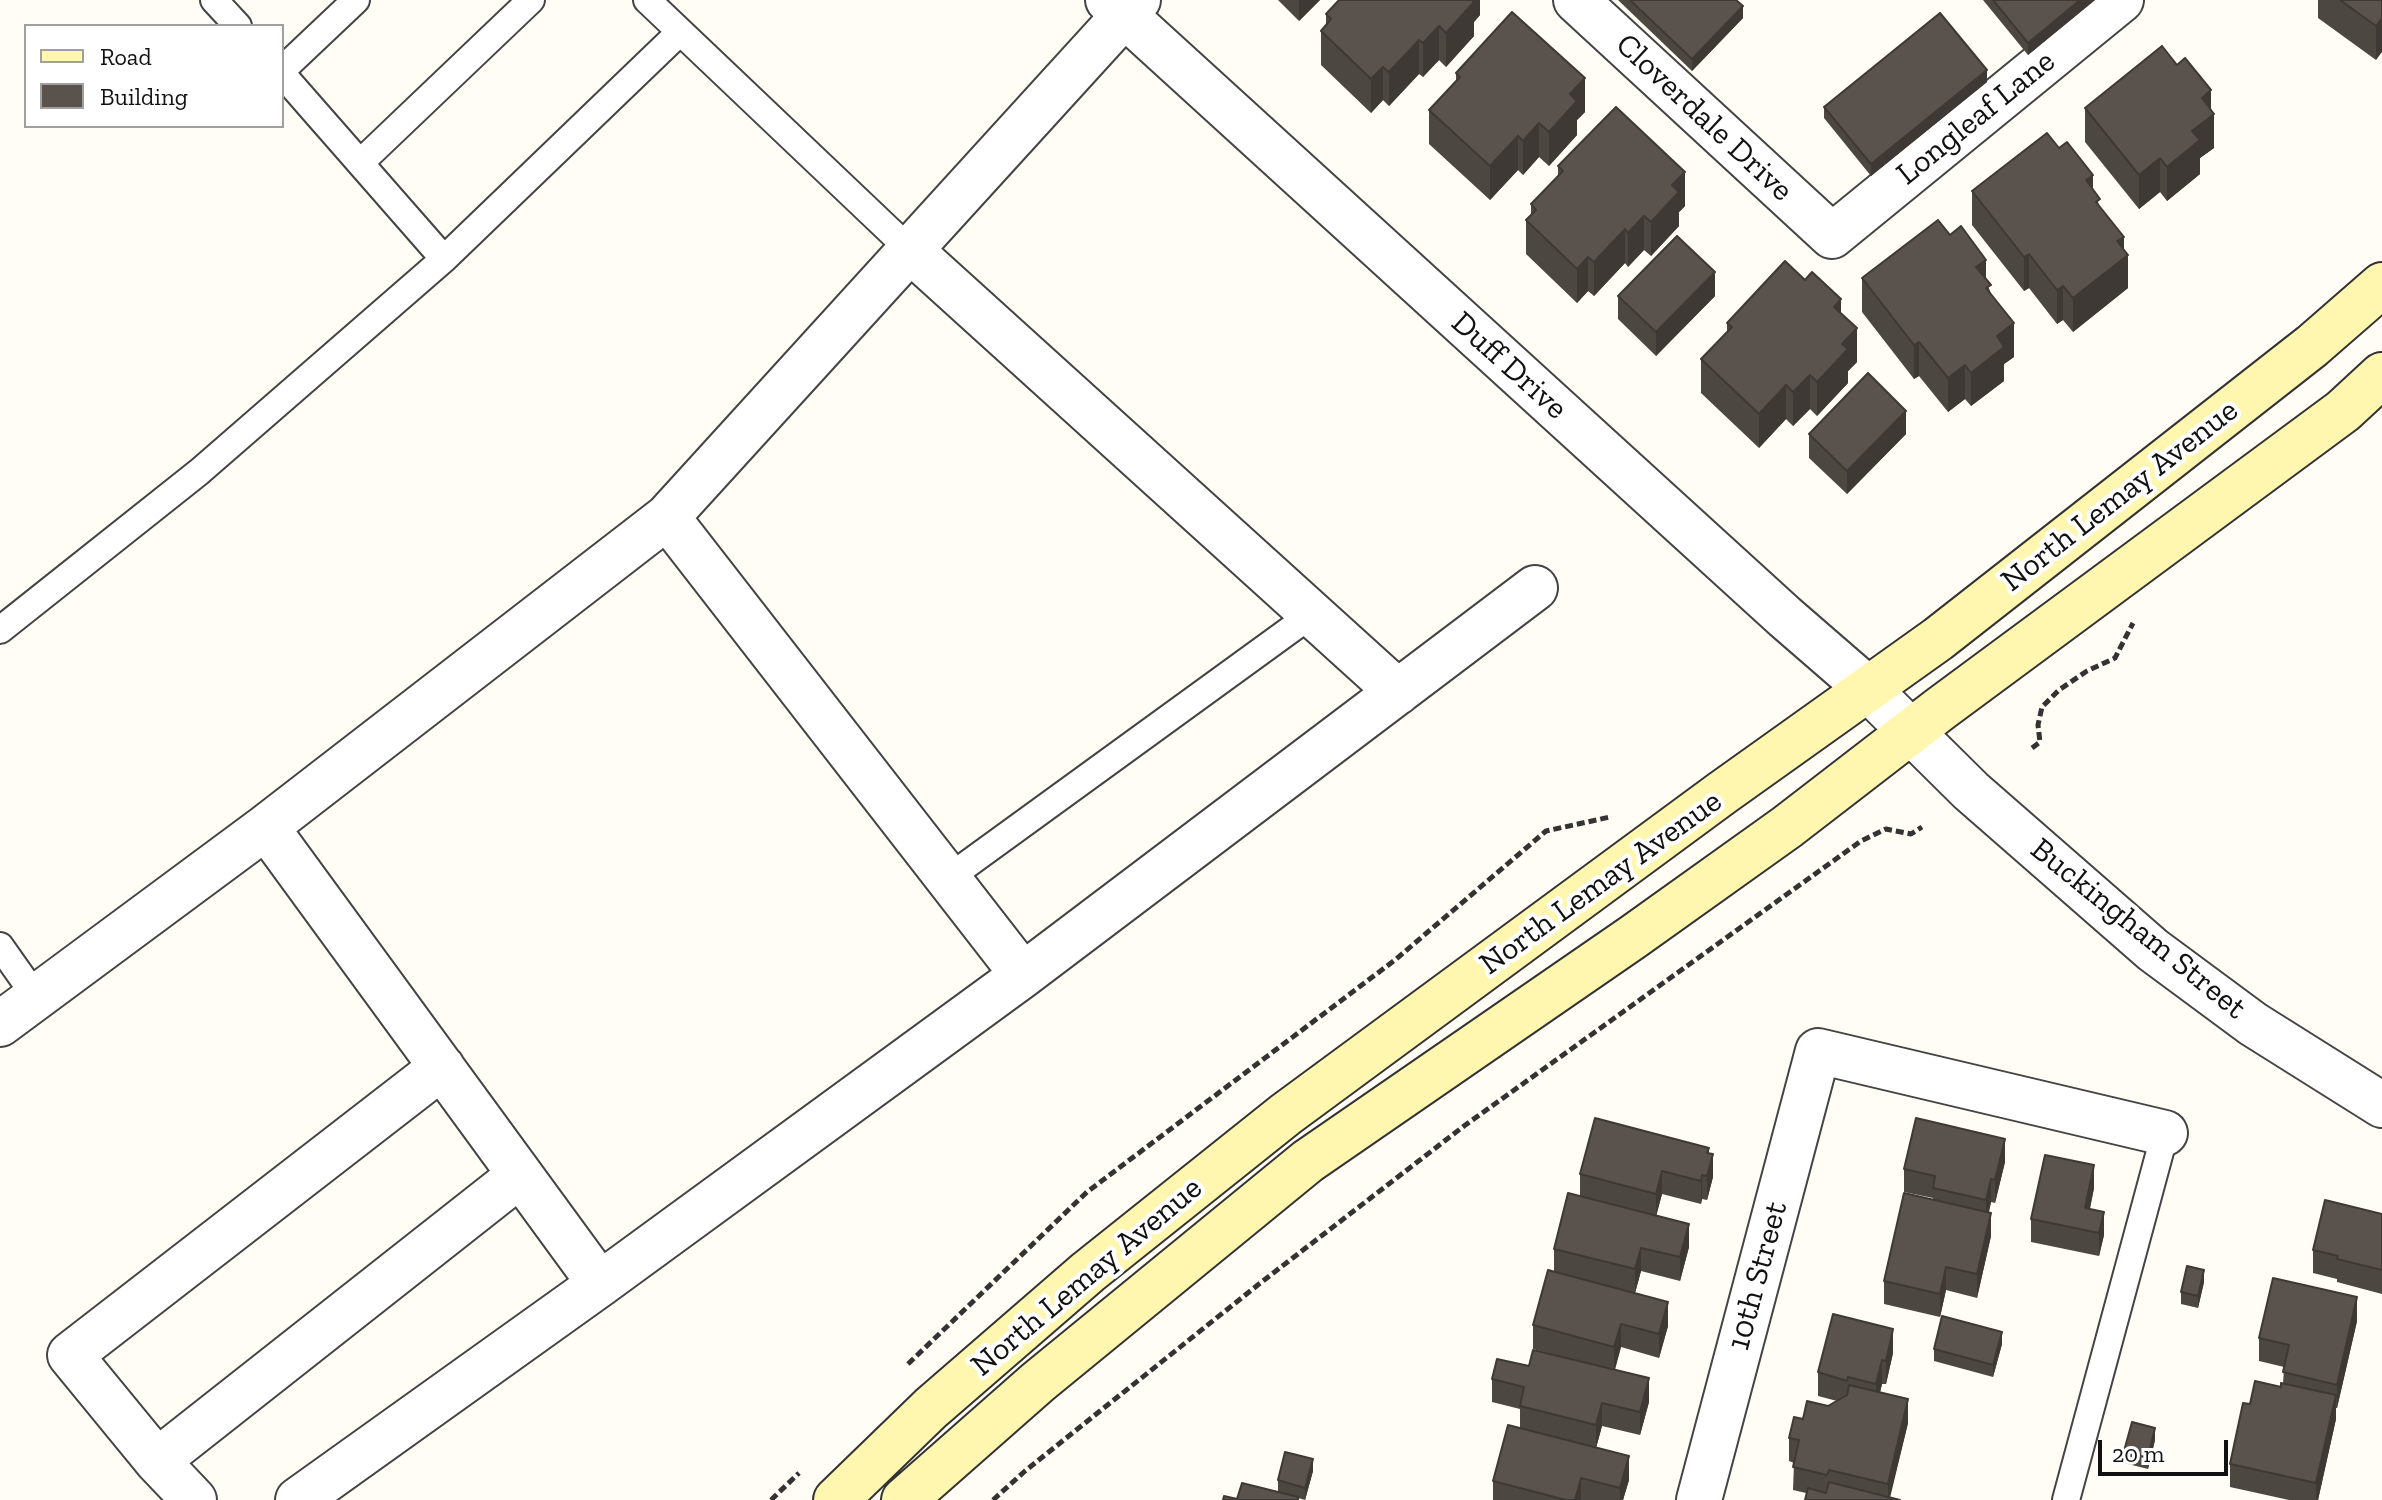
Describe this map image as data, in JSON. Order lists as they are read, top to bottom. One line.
{"streets":{"main road":["North Lemay Avenue"],"street":["Cloverdale Drive","Longleaf Lane","Duff Drive","Buckingham Street","10th Street"]},"crossings":[["Cloverdale Drive","Longleaf Lane"],["Duff Drive","North Lemay Avenue"],["Duff Drive","Buckingham Street"],["North Lemay Avenue","Buckingham Street"]],"legend":["Road","Building"],"scale_bar":"20 m"}
